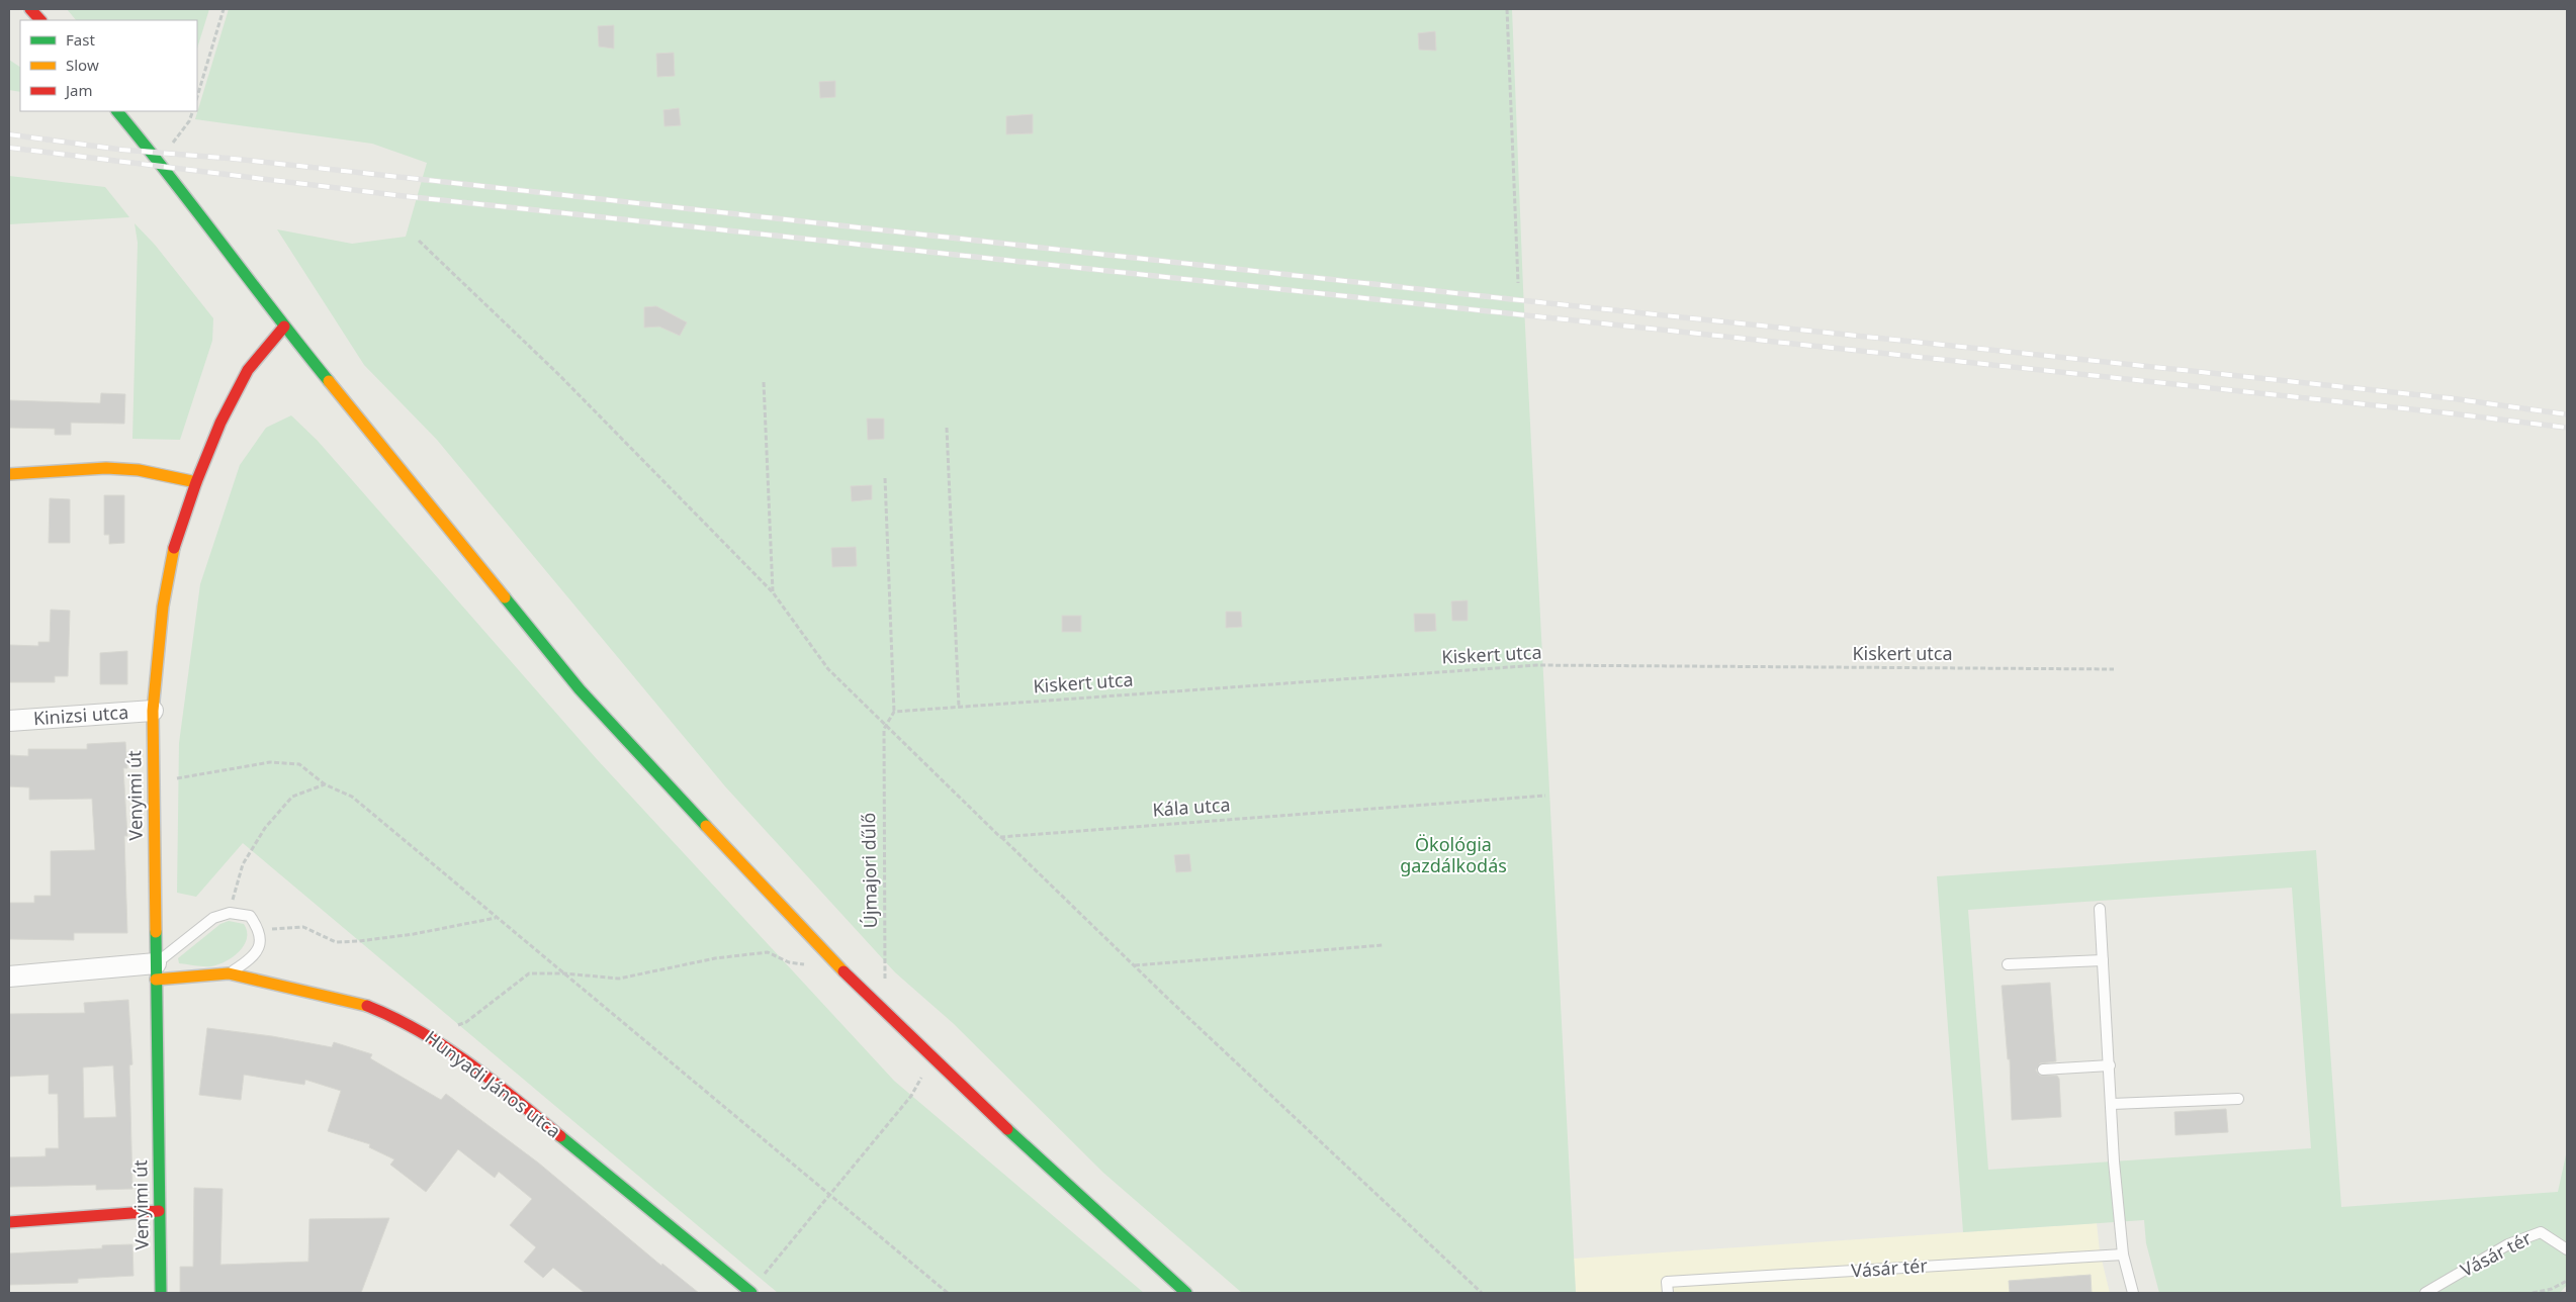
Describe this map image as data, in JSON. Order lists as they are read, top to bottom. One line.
{"streets":{"street":["Kinizsi utca","Venyimi út","Hunyadi János utca"],"lane":["Vásár tér"],"path":["Kiskert utca","Kála utca","Újmajori dűlő"]},"crossings":[["Kinizsi utca","Venyimi út"],["Venyimi út","Hunyadi János utca"]],"parks":["Ökológia gazdálkodás"],"legend":["Fast","Slow","Jam"]}
